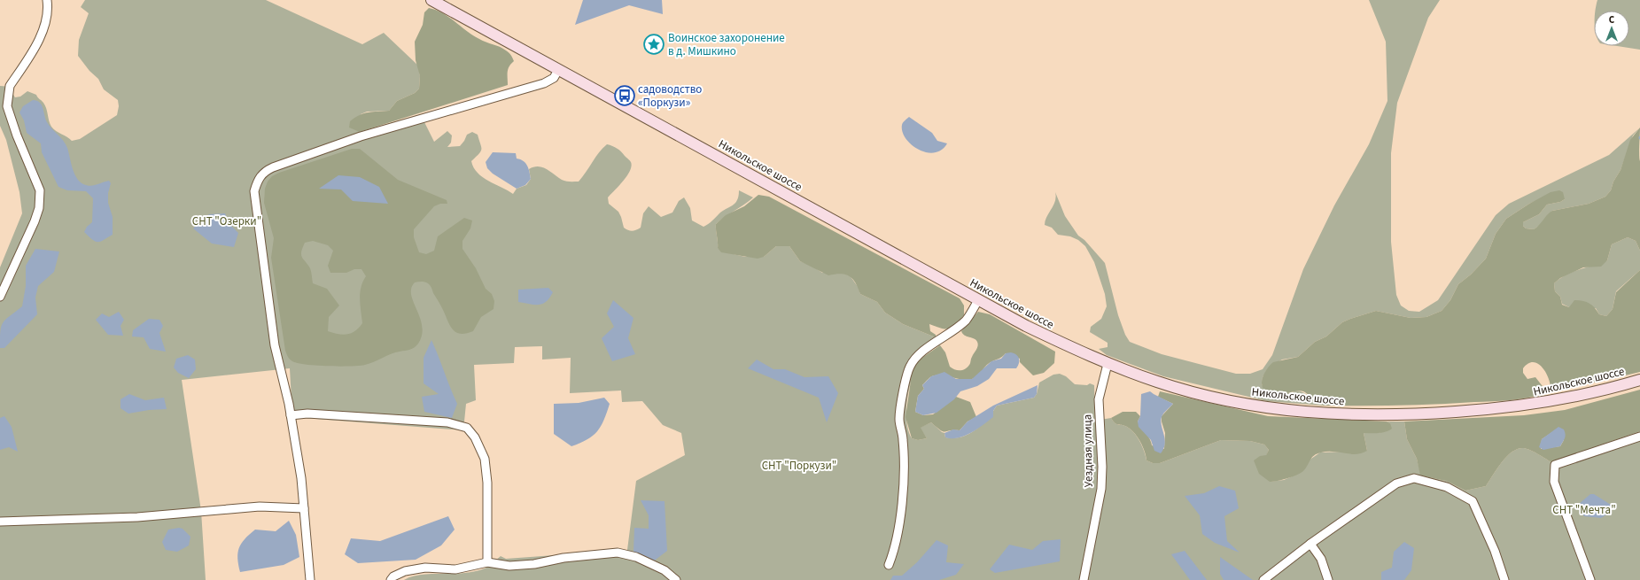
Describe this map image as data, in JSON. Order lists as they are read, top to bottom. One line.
{"streets":{"main road":["Никольское шоссе"],"street":["Уездная улица"]},"crossings":[["Никольское шоссе","Уездная улица"]],"parks":["СНТ \"Озерки\"","СНТ \"Поркузи\"","СНТ \"Мечта\""],"places":{"place":["Воинское захоронение в д. Мишкино"],"bus stop":["садоводство «Поркузи»"]},"north":"top"}
